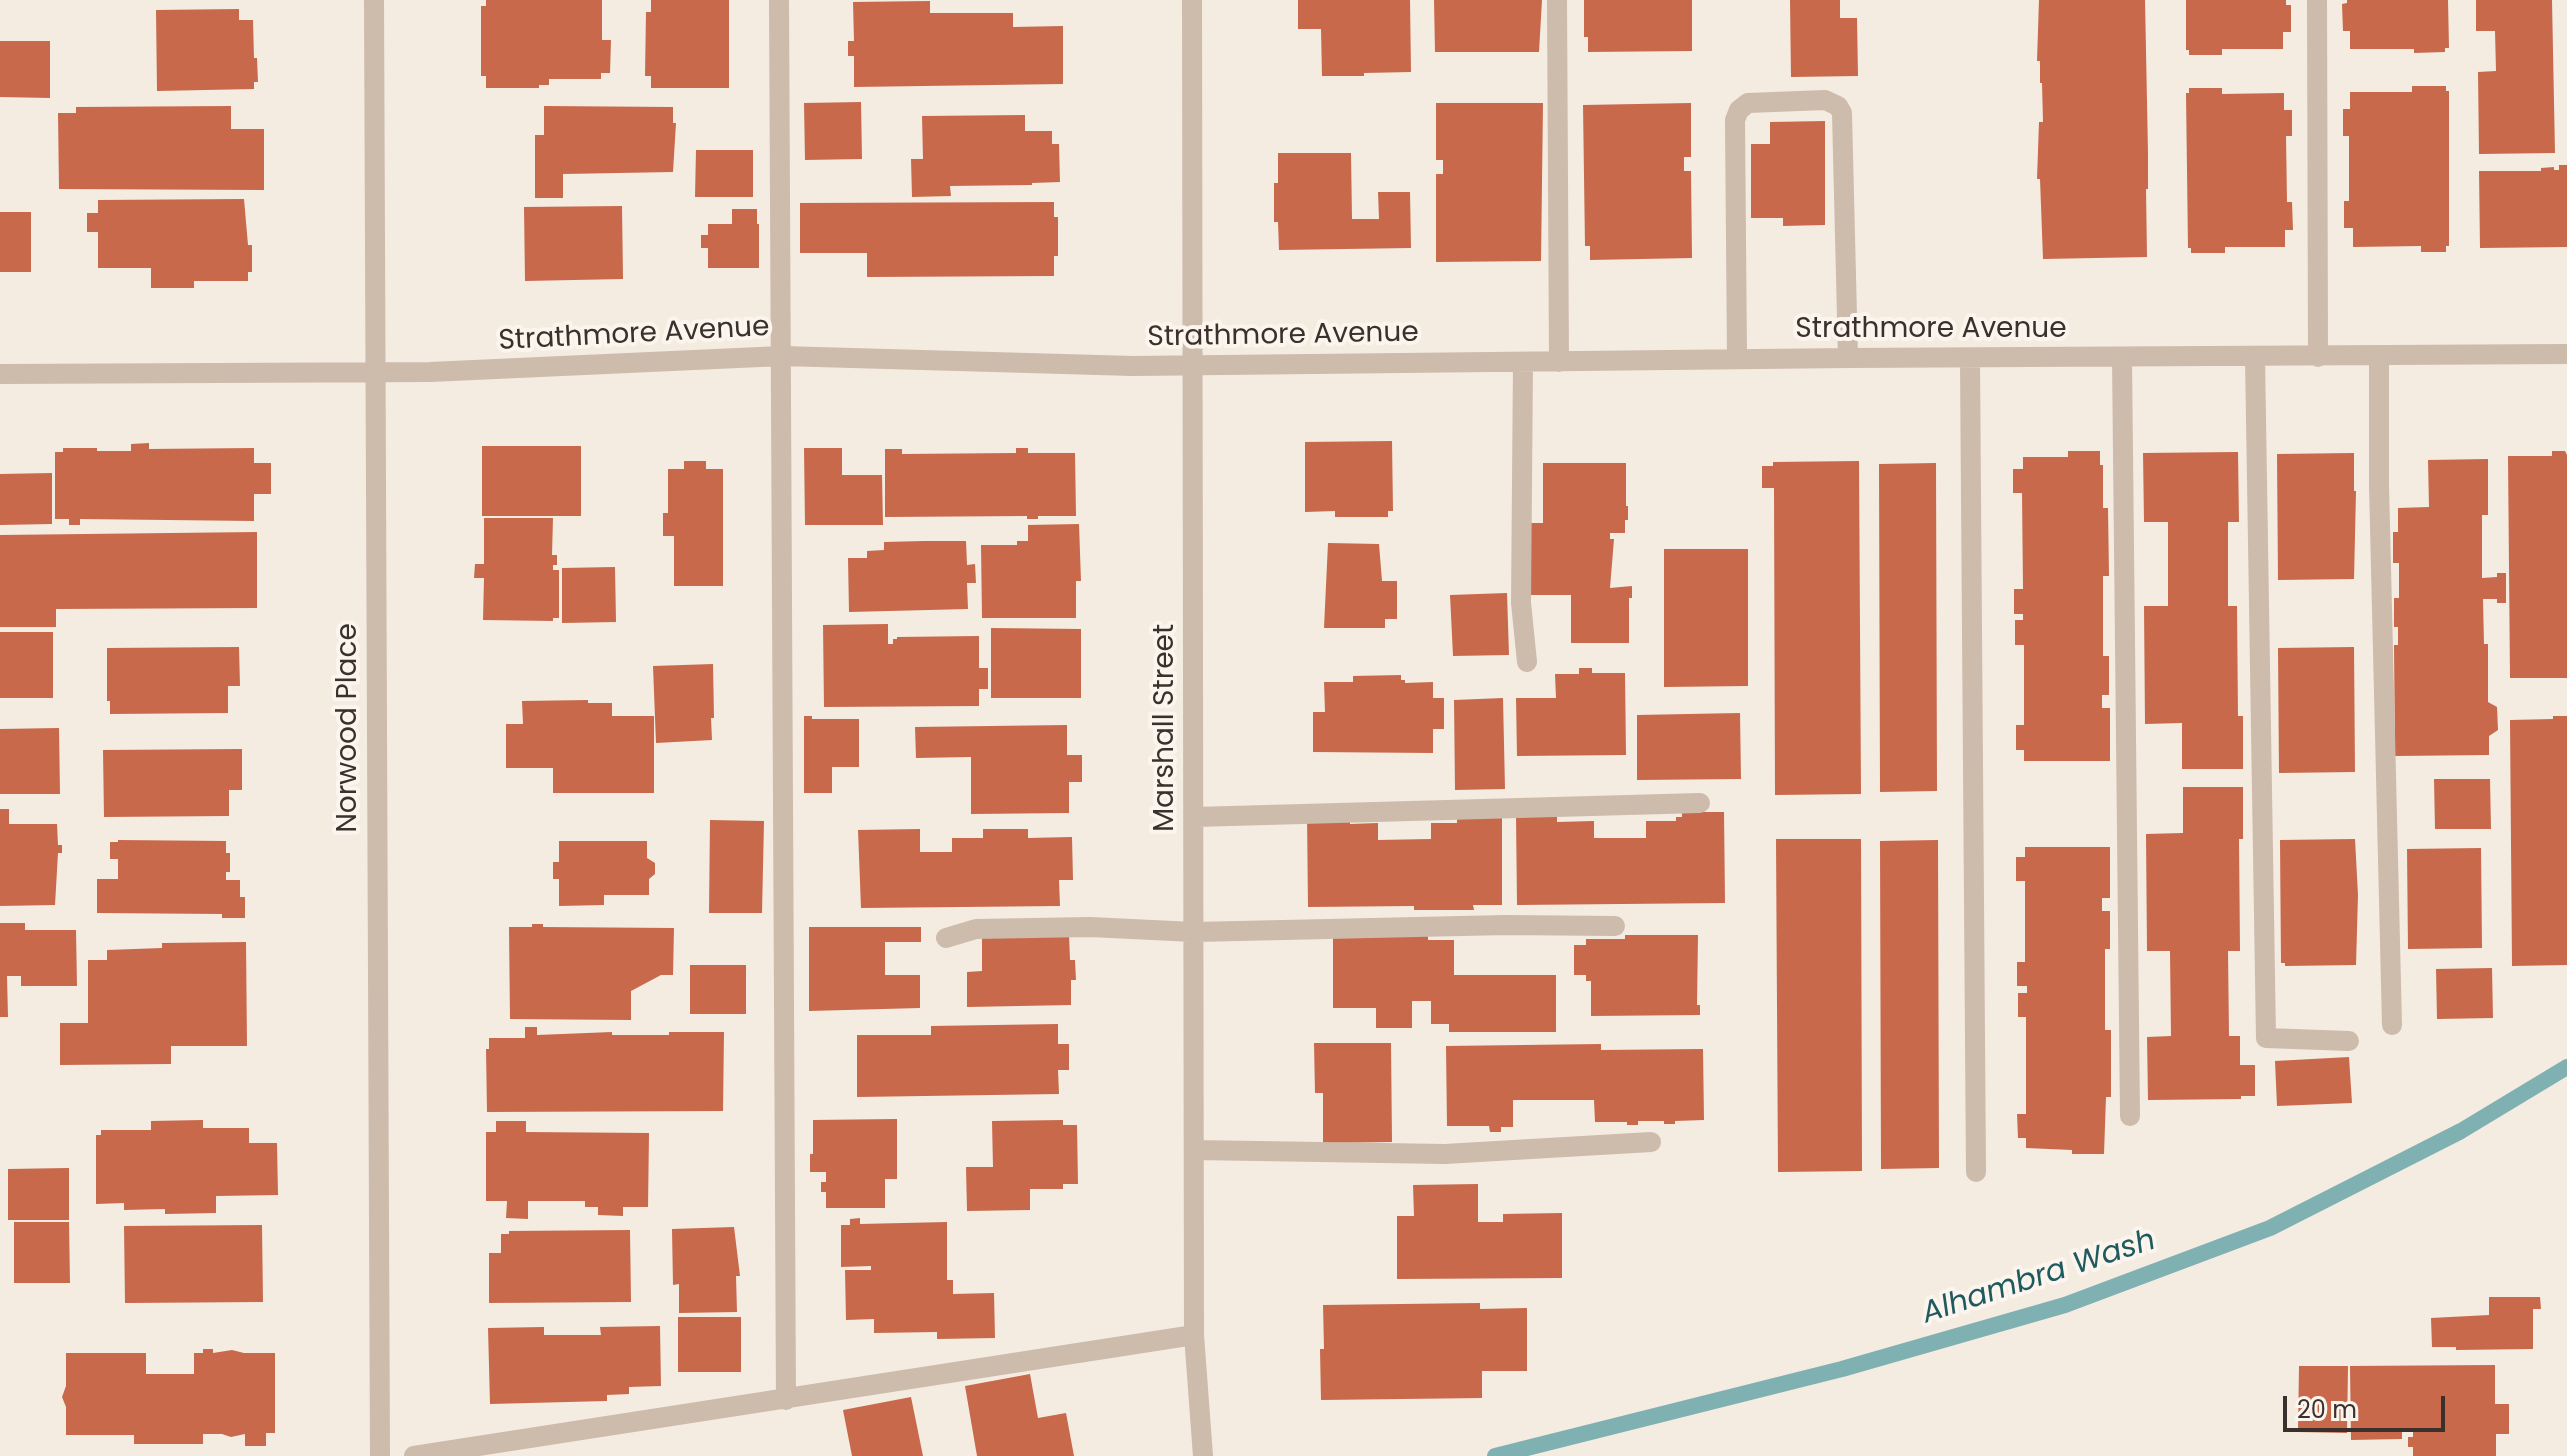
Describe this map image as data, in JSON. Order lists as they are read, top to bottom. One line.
{"streets":{"street":["Strathmore Avenue","Norwood Place","Marshall Street"]},"crossings":[["Strathmore Avenue","Norwood Place"],["Strathmore Avenue","Marshall Street"]],"water":["Alhambra Wash"],"scale_bar":"20 m"}
